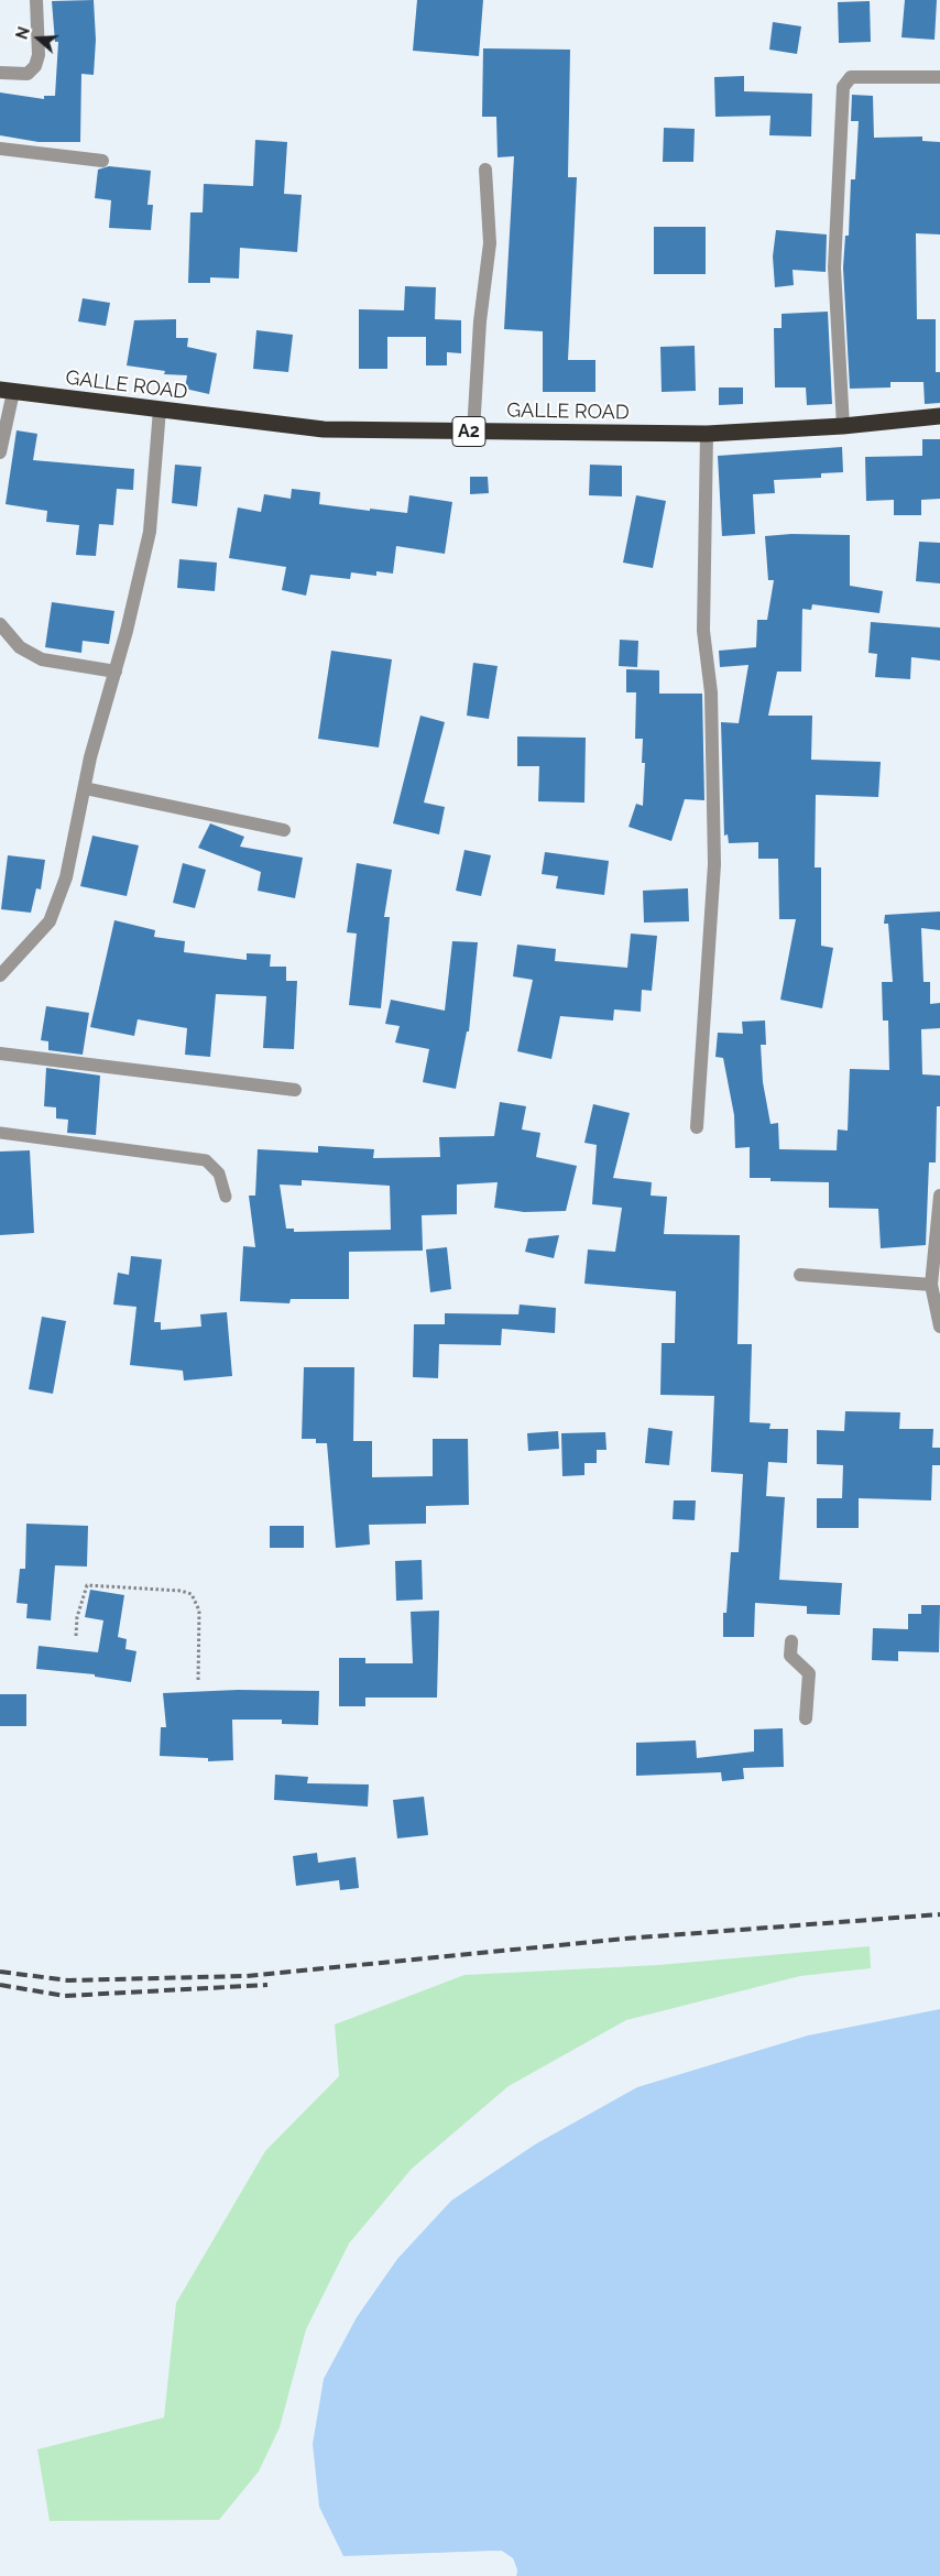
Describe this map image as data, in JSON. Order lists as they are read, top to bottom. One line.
{"streets":{"highway":["GALLE ROAD","A2"]},"north":"left"}
